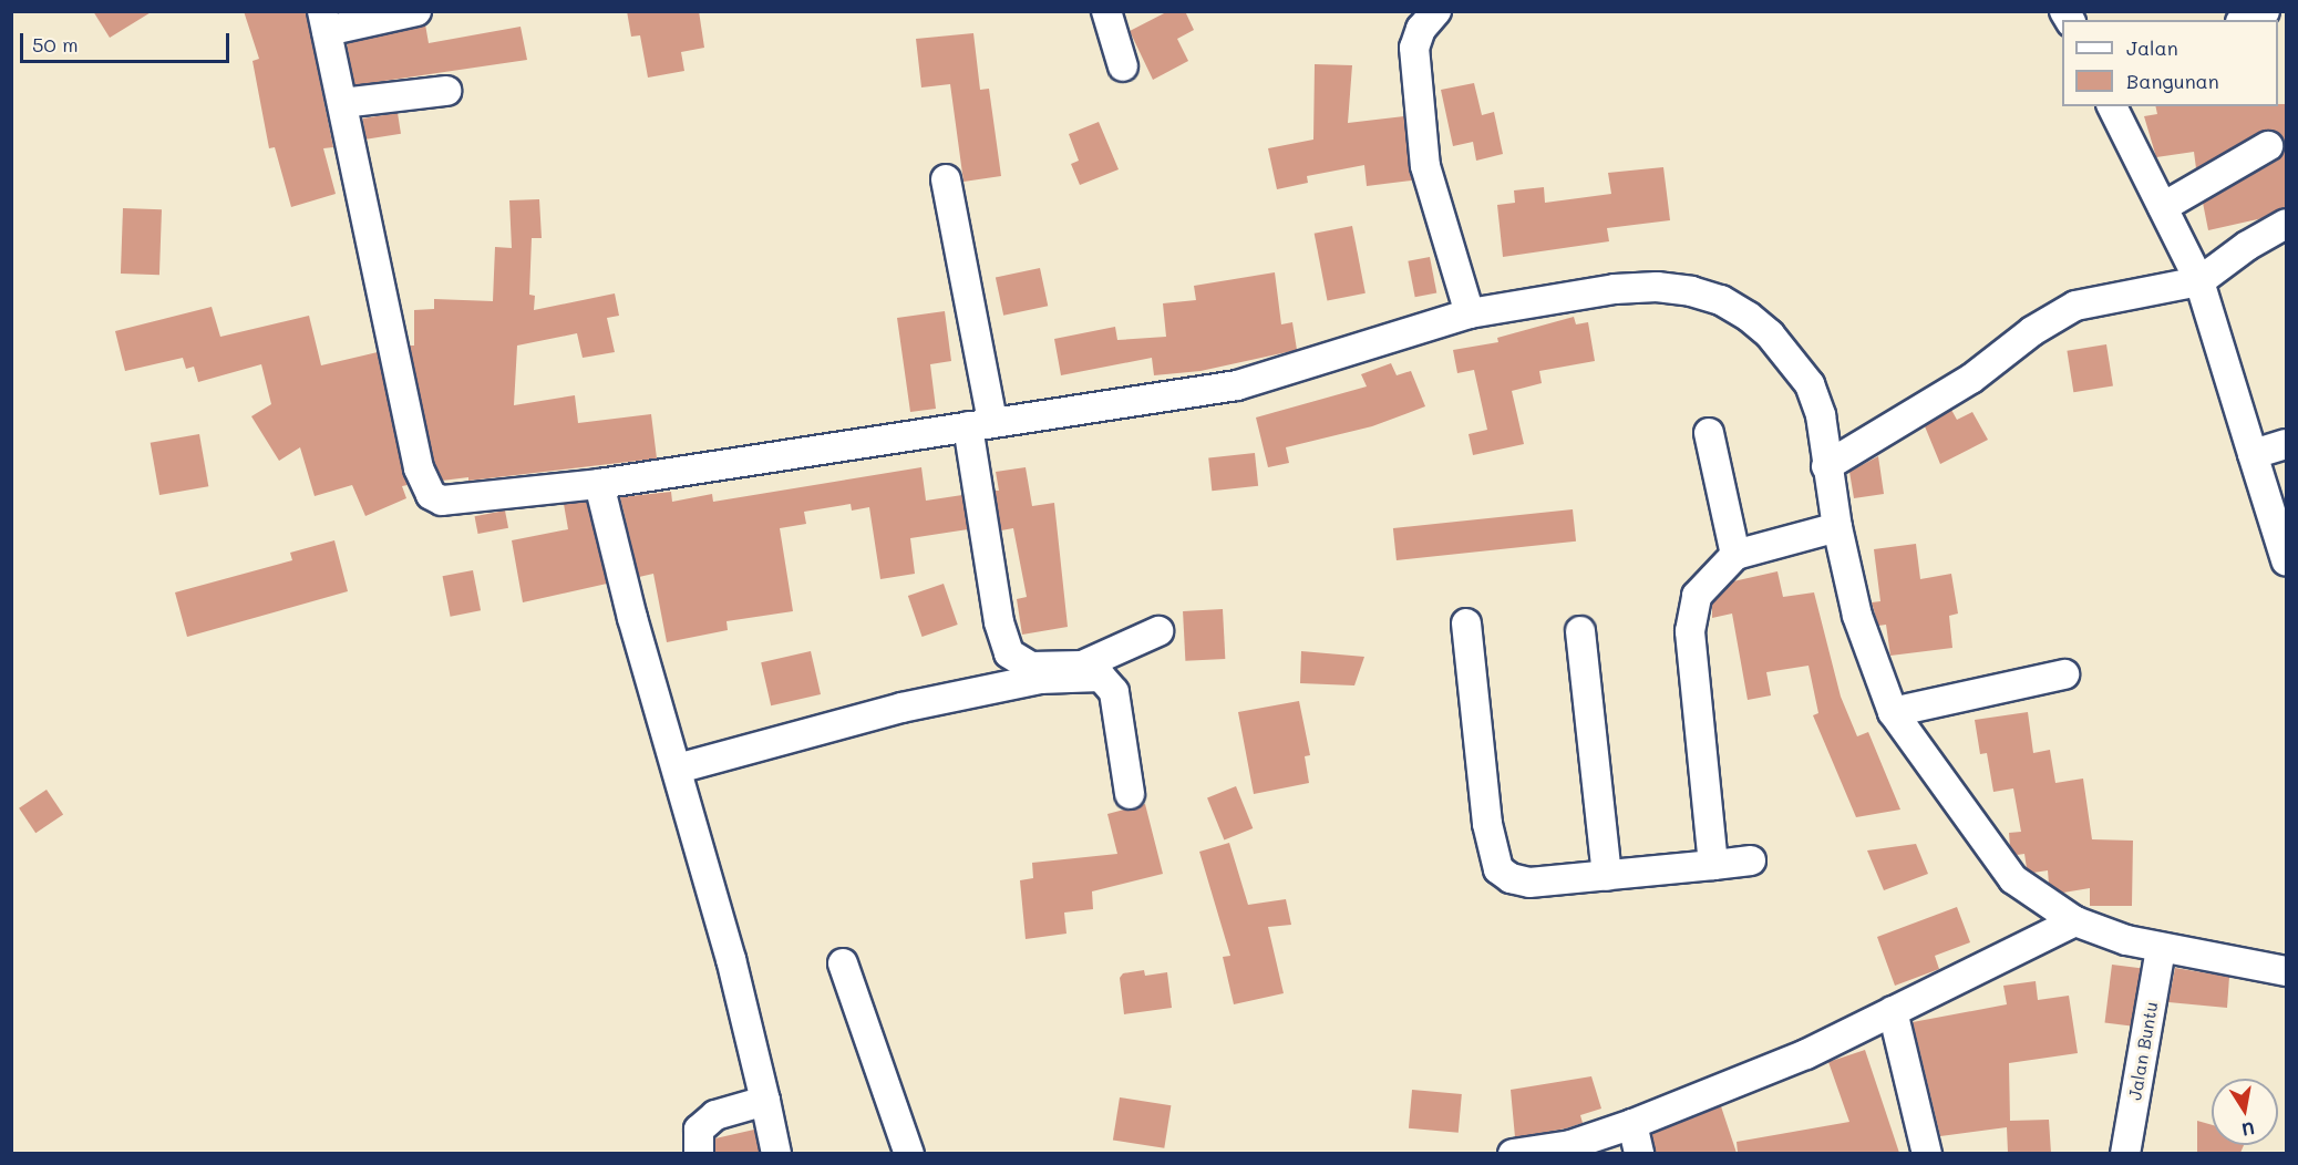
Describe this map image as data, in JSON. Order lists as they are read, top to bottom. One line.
{"streets":{"street":["Jalan Buntu"]},"legend":["Jalan","Bangunan"],"scale_bar":"50 m","north":"bottom"}
